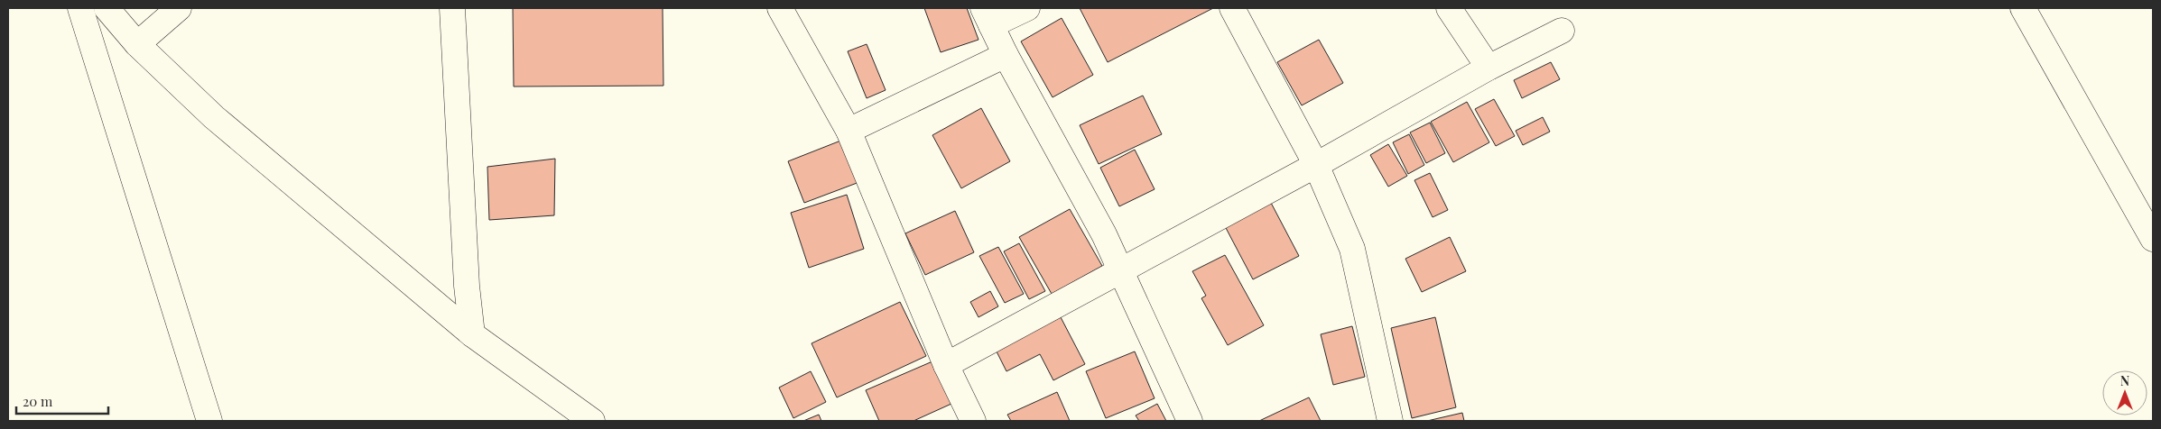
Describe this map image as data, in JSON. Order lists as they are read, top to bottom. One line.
{"scale_bar":"20 m","north":"top"}
